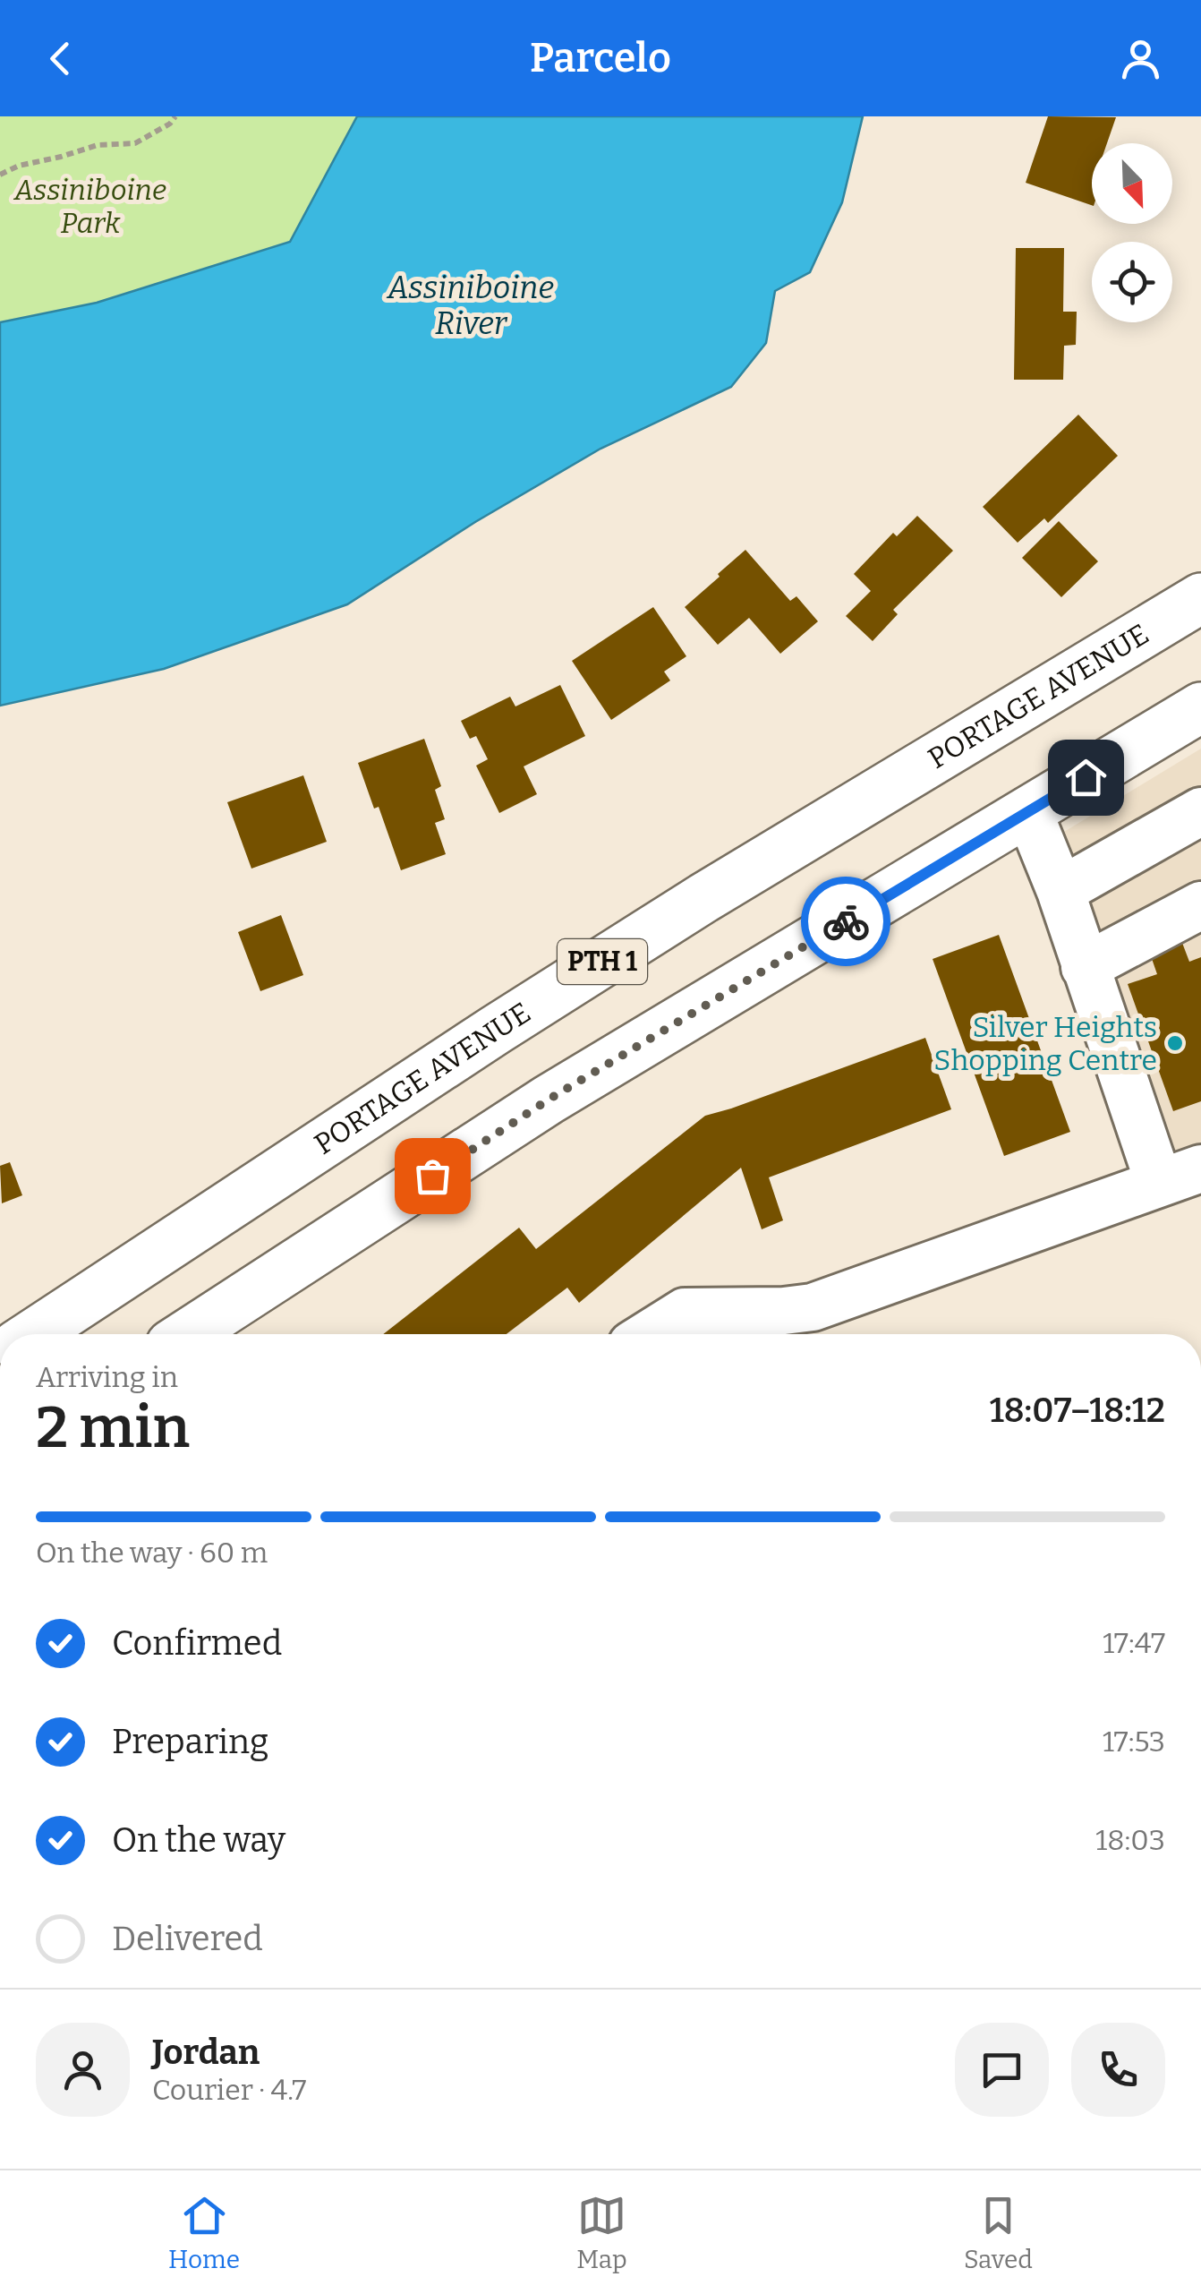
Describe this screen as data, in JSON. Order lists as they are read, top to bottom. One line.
{"streets":{"highway":["PORTAGE AVENUE","PTH 1"]},"water":["Assiniboine River"],"parks":["Assiniboine Park"],"places":["Silver Heights Shopping Centre"],"north":"bottom right","page":{"header":"Parcelo","heading":["2 min","Arriving in","18:07–18:12"],"panel":["Jordan","Courier · 4.7"],"bar":"On the way · 60 m","list":[["Confirmed","17:47"],["Preparing","17:53"],["On the way","18:03"],"Delivered"],"tabs":["Home","Map","Saved"]}}
